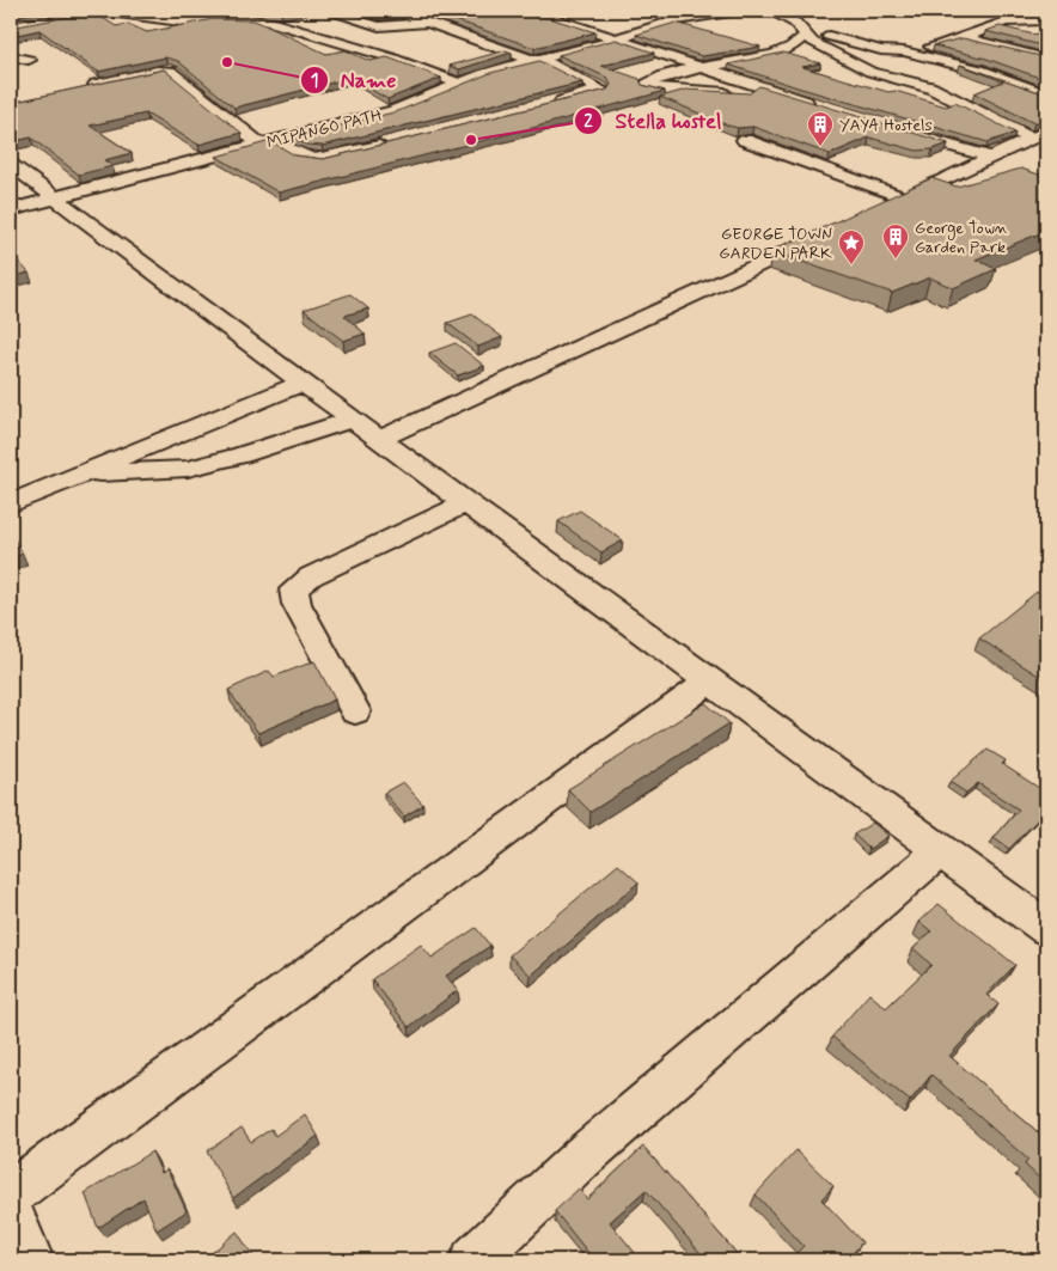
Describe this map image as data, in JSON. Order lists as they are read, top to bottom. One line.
{"streets":{"street":["MIPANGO PATH"]},"places":{"other":["Name","Stella hostel"],"building":["YAYA Hostels","George Town Garden Park"],"place":["GEORGE TOWN GARDEN PARK"]}}
